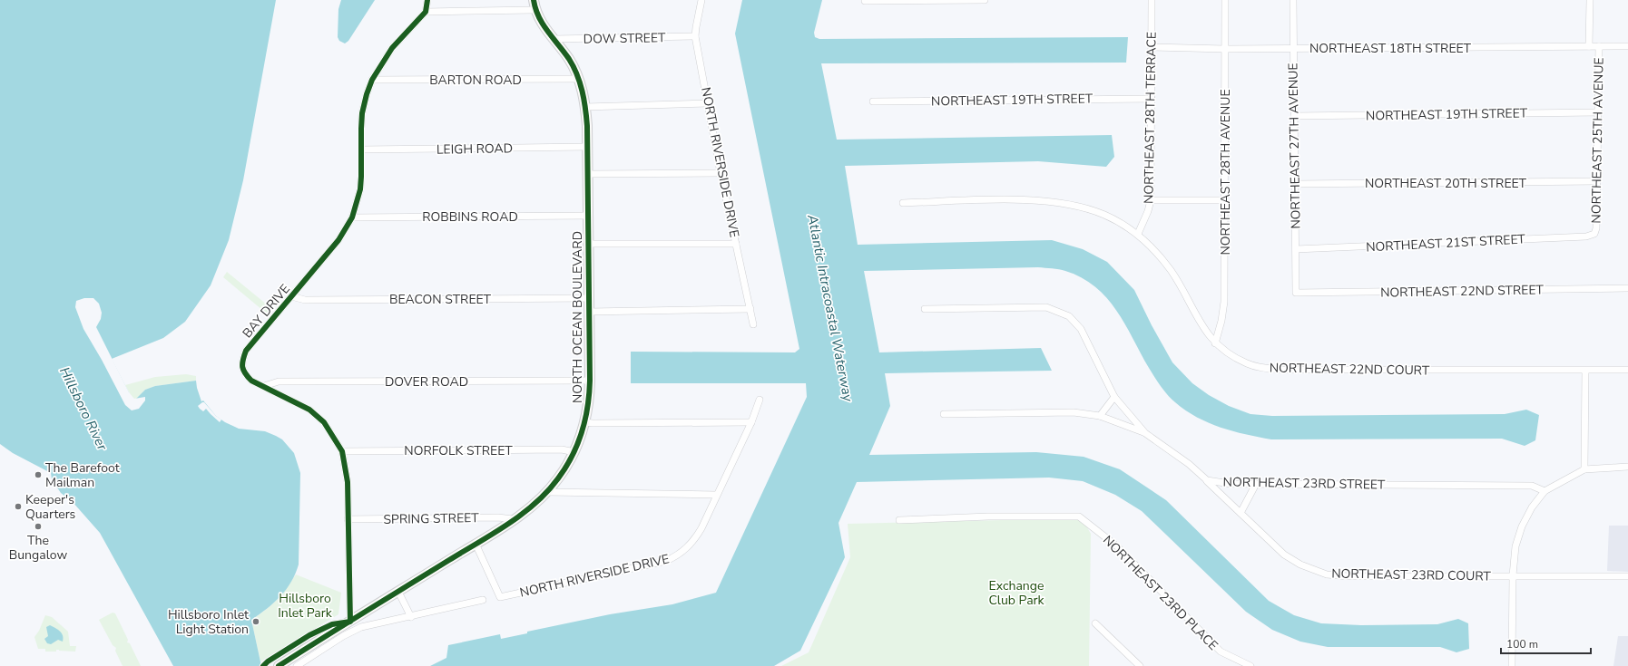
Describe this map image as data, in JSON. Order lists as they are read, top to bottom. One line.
{"streets":{"main road":["NORTH OCEAN BOULEVARD"],"street":["DOW STREET","NORTHEAST 18TH STREET","BARTON ROAD","NORTHEAST 19TH STREET","NORTHEAST 28TH TERRACE","NORTHEAST 25TH AVENUE","NORTHEAST 27TH AVENUE","LEIGH ROAD","NORTH RIVERSIDE DRIVE","NORTHEAST 28TH AVENUE","NORTHEAST 20TH STREET","ROBBINS ROAD","NORTHEAST 21ST STREET","NORTHEAST 22ND STREET","BEACON STREET","BAY DRIVE","NORTHEAST 22ND COURT","DOVER ROAD","NORFOLK STREET","NORTHEAST 23RD STREET","SPRING STREET","NORTHEAST 23RD COURT","NORTHEAST 23RD PLACE"]},"crossings":[["DOW STREET","NORTH RIVERSIDE DRIVE"],["DOW STREET","NORTH OCEAN BOULEVARD"],["NORTHEAST 18TH STREET","NORTHEAST 28TH TERRACE"],["NORTHEAST 18TH STREET","NORTHEAST 25TH AVENUE"],["NORTHEAST 18TH STREET","NORTHEAST 27TH AVENUE"],["NORTHEAST 18TH STREET","NORTHEAST 28TH AVENUE"],["BARTON ROAD","BAY DRIVE"],["BARTON ROAD","NORTH OCEAN BOULEVARD"],["NORTHEAST 19TH STREET","NORTHEAST 28TH TERRACE"],["NORTHEAST 19TH STREET","NORTHEAST 25TH AVENUE"],["NORTHEAST 19TH STREET","NORTHEAST 27TH AVENUE"],["NORTHEAST 28TH TERRACE","NORTHEAST 22ND COURT"],["NORTHEAST 25TH AVENUE","NORTHEAST 20TH STREET"],["NORTHEAST 25TH AVENUE","NORTHEAST 21ST STREET"],["NORTHEAST 27TH AVENUE","NORTHEAST 20TH STREET"],["NORTHEAST 27TH AVENUE","NORTHEAST 21ST STREET"],["NORTHEAST 27TH AVENUE","NORTHEAST 22ND STREET"],["LEIGH ROAD","BAY DRIVE"],["LEIGH ROAD","NORTH OCEAN BOULEVARD"],["NORTH RIVERSIDE DRIVE","NORTH OCEAN BOULEVARD"],["NORTHEAST 28TH AVENUE","NORTHEAST 22ND COURT"],["ROBBINS ROAD","BAY DRIVE"],["ROBBINS ROAD","NORTH OCEAN BOULEVARD"],["BEACON STREET","BAY DRIVE"],["BEACON STREET","NORTH OCEAN BOULEVARD"],["BAY DRIVE","NORTH OCEAN BOULEVARD"],["BAY DRIVE","DOVER ROAD"],["BAY DRIVE","NORFOLK STREET"],["BAY DRIVE","SPRING STREET"],["NORTH OCEAN BOULEVARD","DOVER ROAD"],["NORTH OCEAN BOULEVARD","NORFOLK STREET"],["NORTH OCEAN BOULEVARD","SPRING STREET"],["NORTHEAST 23RD STREET","NORTHEAST 23RD COURT"]],"water":["Atlantic Intracoastal Waterway","Hillsboro River"],"parks":["Exchange Club Park","Hillsboro Inlet Park"],"places":["The Barefoot Mailman","Keeper's Quarters","The Bungalow","Hillsboro Inlet Light Station"],"scale_bar":"100 m"}
